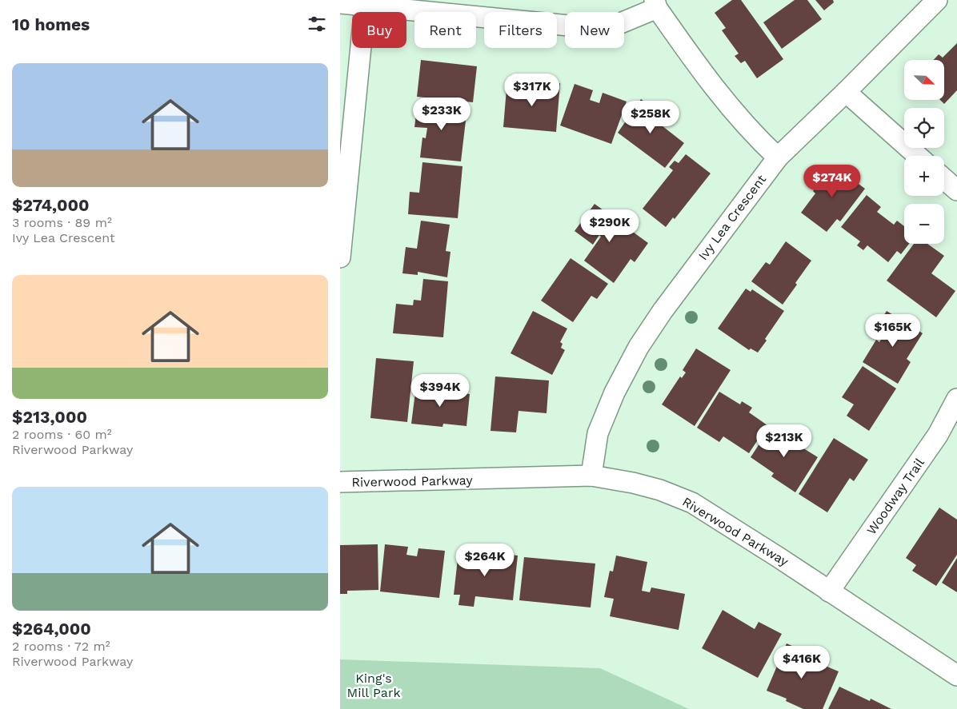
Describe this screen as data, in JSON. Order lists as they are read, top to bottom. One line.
{"streets":{"street":["Ivy Lea Crescent","Riverwood Parkway","Woodway Trail"]},"crossings":[["Ivy Lea Crescent","Riverwood Parkway"],["Riverwood Parkway","Woodway Trail"]],"parks":["King's Mill Park"],"north":"bottom right","page":{"heading":"10 homes","chip":["Buy","Rent","Filters","New"],"list":[{"name":"$274,000","note":"3 rooms · 89 m² · Ivy Lea Crescent"},{"name":"$213,000","note":"2 rooms · 60 m² · Riverwood Parkway"},{"name":"$264,000","note":"2 rooms · 72 m² · Riverwood Parkway"}],"map_buttons":["+","−"],"price":["$317K","$233K","$258K","$274K","$290K","$165K","$394K","$213K","$264K","$416K"]}}
